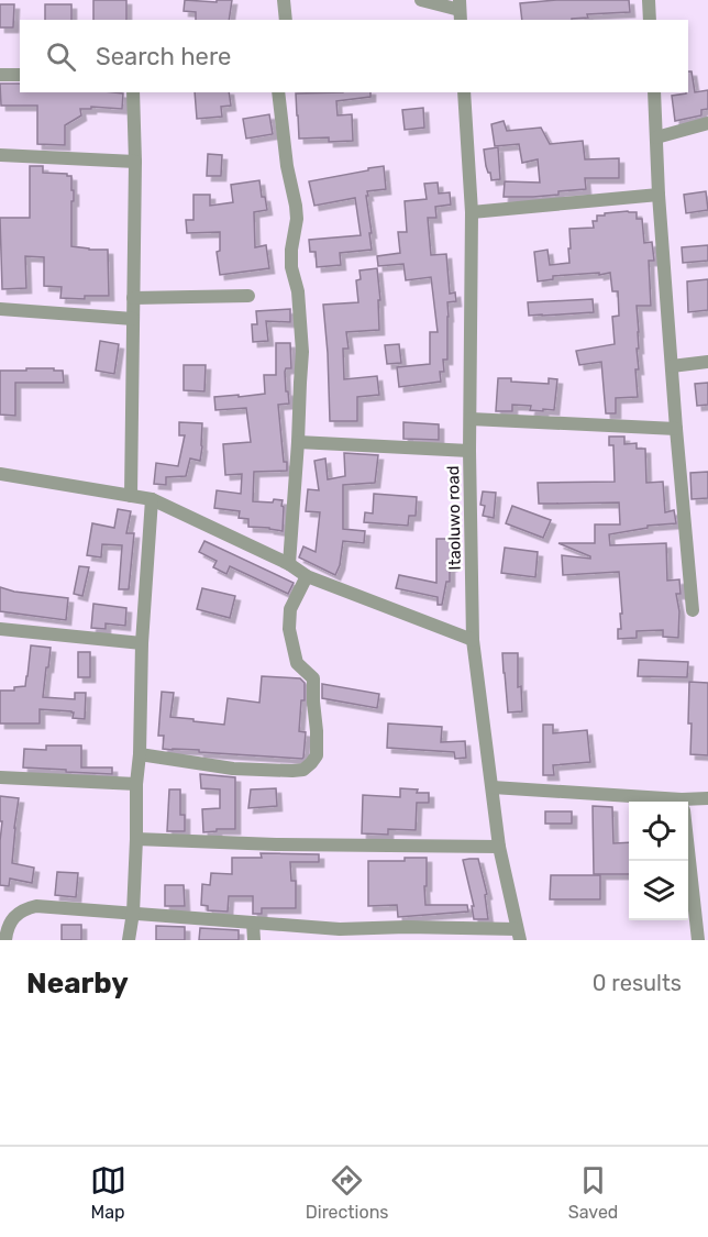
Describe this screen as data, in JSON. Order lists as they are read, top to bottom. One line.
{"streets":{"street":["Itaoluwo road"]},"page":{"search":"Search here","heading":["Nearby","0 results"],"nav":["Map","Directions","Saved"]}}
